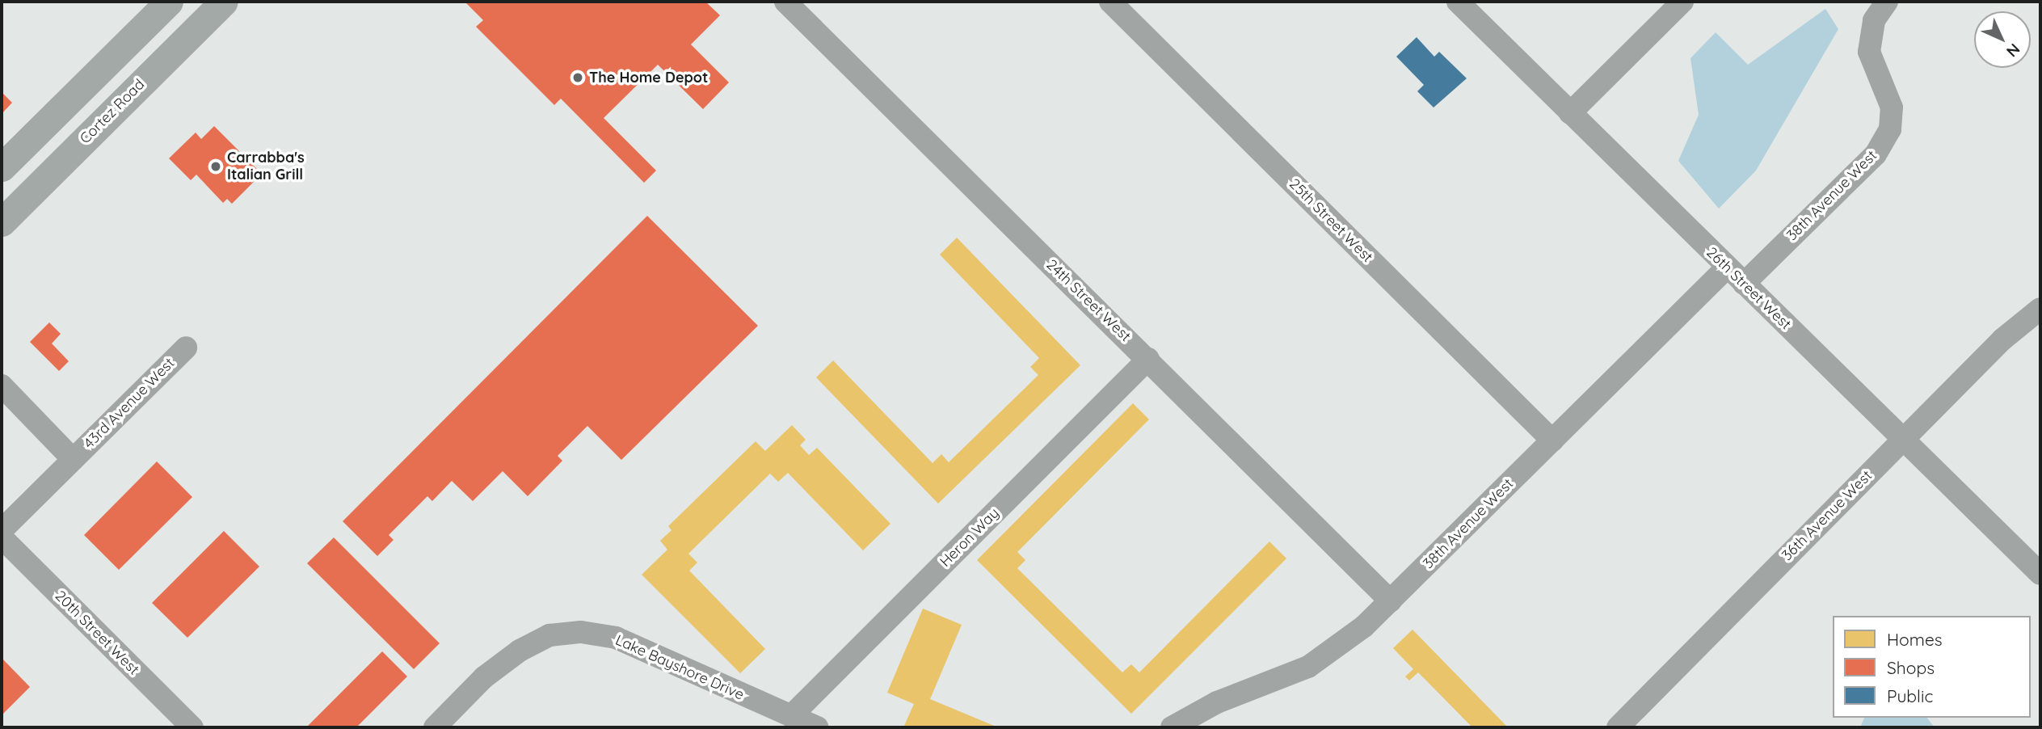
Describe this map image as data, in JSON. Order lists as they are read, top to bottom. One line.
{"streets":{"main road":["Cortez Road"],"street":["38th Avenue West","25th Street West","26th Street West","24th Street West","43rd Avenue West","36th Avenue West","Heron Way","20th Street West","Lake Bayshore Drive"]},"crossings":[["38th Avenue West","25th Street West"],["38th Avenue West","26th Street West"],["38th Avenue West","24th Street West"],["26th Street West","36th Avenue West"],["24th Street West","Heron Way"],["Heron Way","Lake Bayshore Drive"]],"places":["The Home Depot","Carrabba's Italian Grill"],"legend":["Homes","Shops","Public"],"north":"bottom right"}
